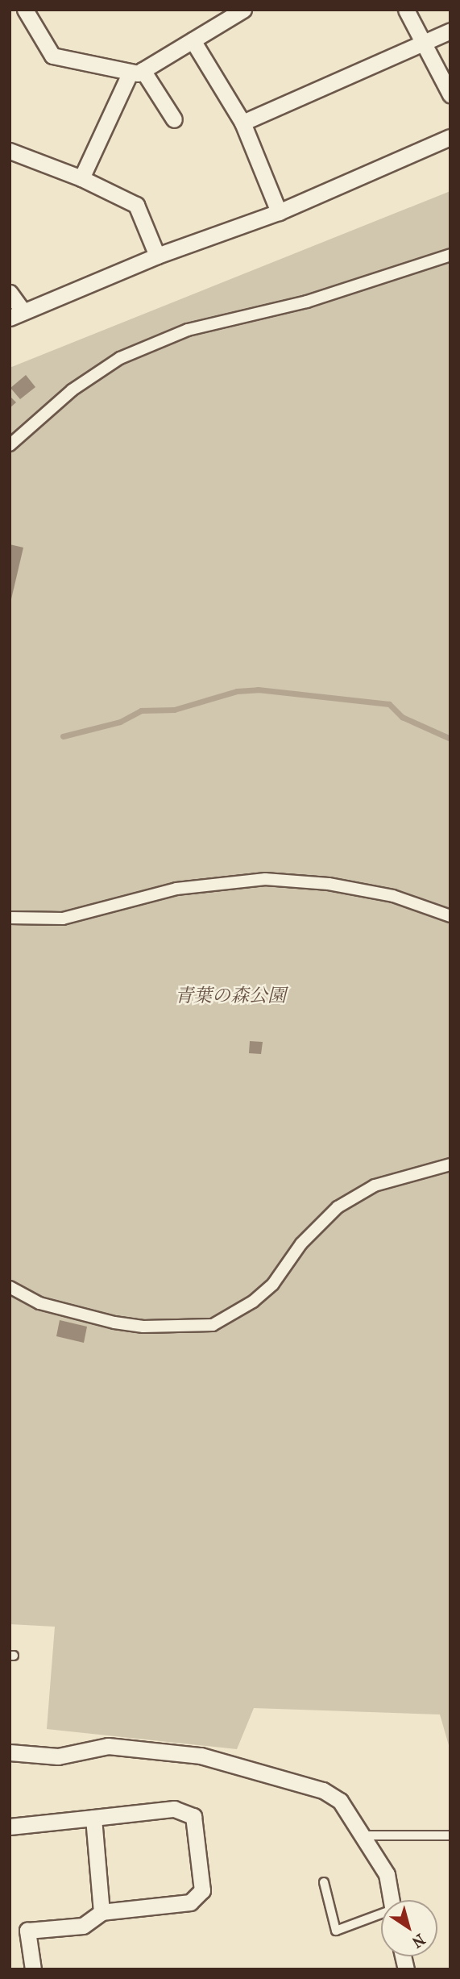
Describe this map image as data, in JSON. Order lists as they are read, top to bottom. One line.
{"parks":["青葉の森公園"],"north":"bottom right"}
